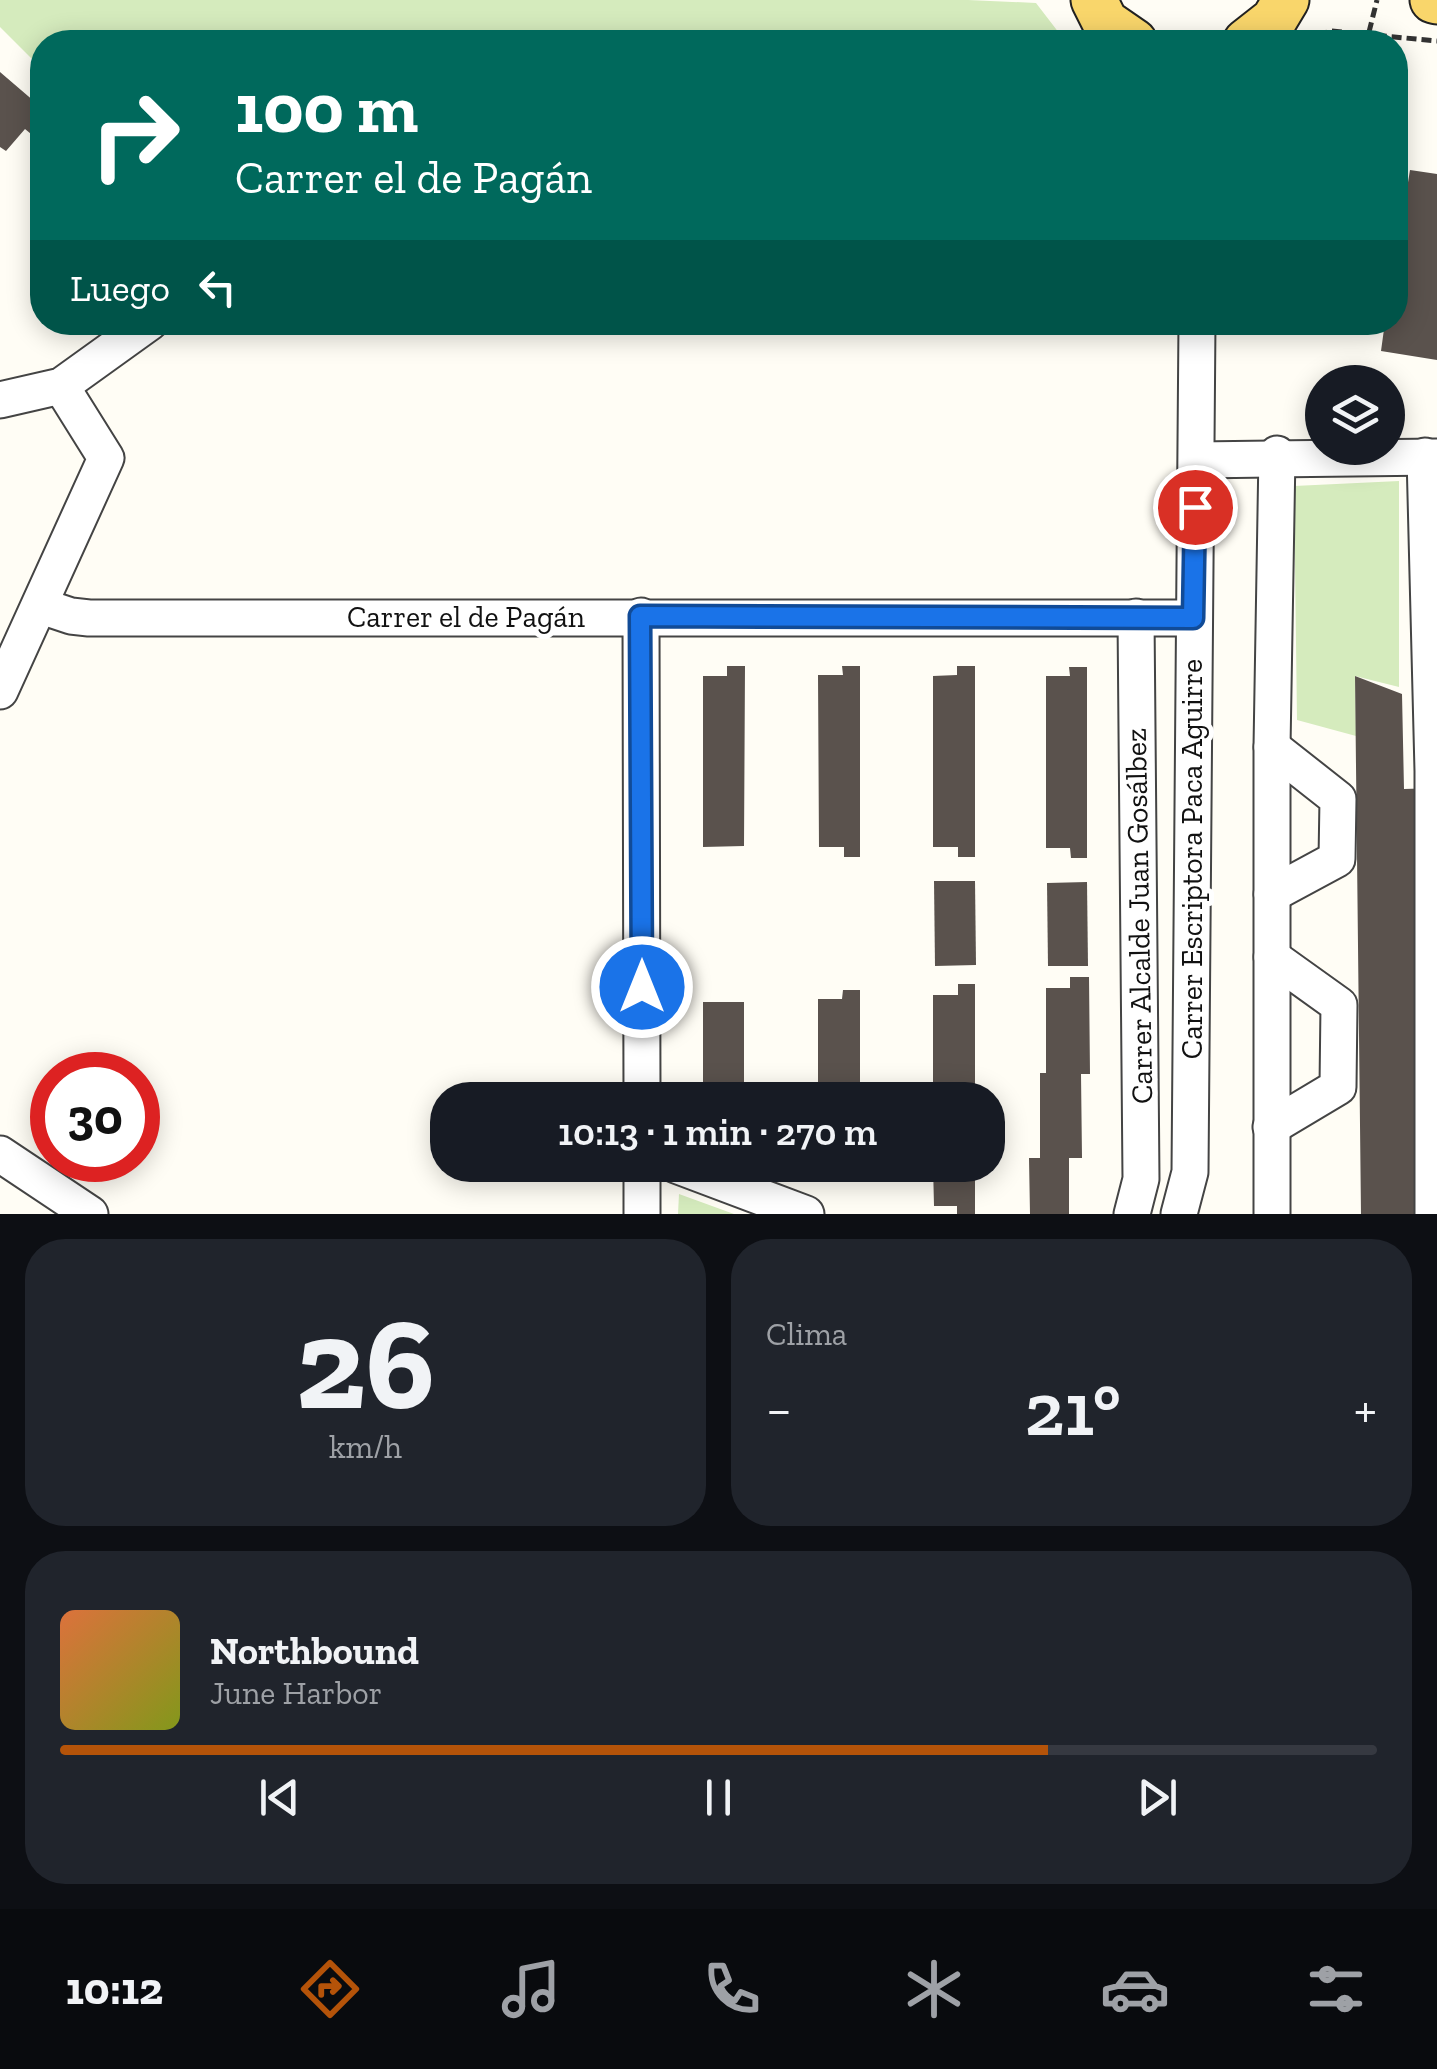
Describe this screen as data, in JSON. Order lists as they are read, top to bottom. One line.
{"streets":{"street":["Carrer el de Pagán","Carrer Escriptora Paca Aguirre","Carrer Alcalde Juan Gosálbez"]},"crossings":[["Carrer el de Pagán","Carrer Escriptora Paca Aguirre"],["Carrer el de Pagán","Carrer Alcalde Juan Gosálbez"]],"page":{"turn":["100 m","Carrer el de Pagán"],"then":"Luego","limit":"30","trip":"10:13 · 1 min · 270 m","tile":[["26","km/h"],"Clima"],"heat":["−","21°","+"],"song":["Northbound","June Harbor"],"tabs":"10:12"}}
